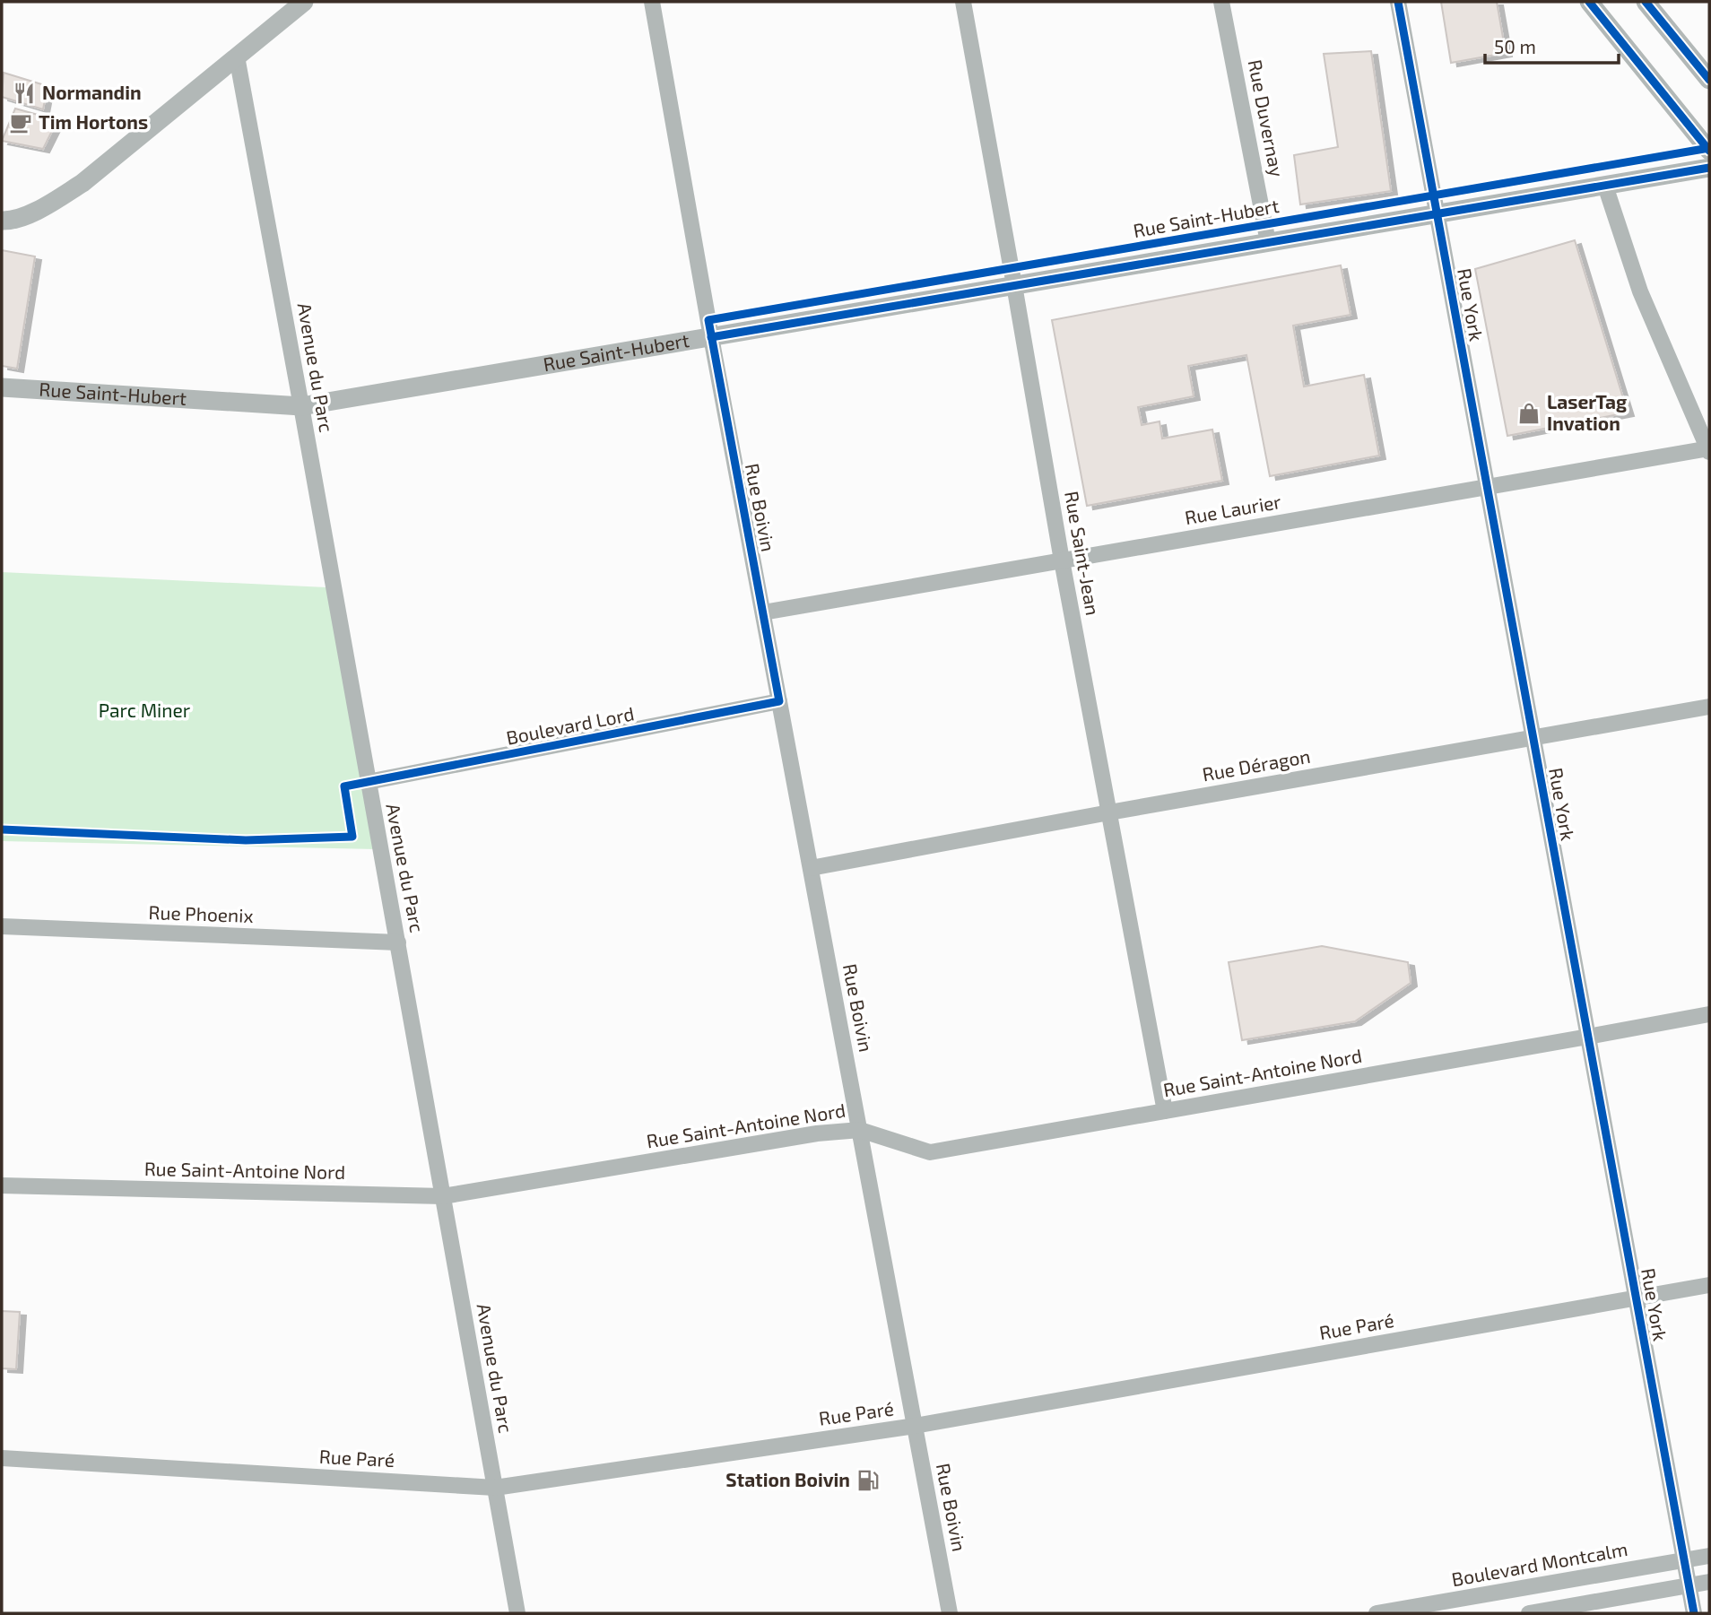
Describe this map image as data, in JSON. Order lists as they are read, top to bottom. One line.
{"streets":{"street":["Rue Duvernay","Rue Saint-Hubert","Rue York","Avenue du Parc","Rue Boivin","Rue Laurier","Rue Saint-Jean","Boulevard Lord","Rue Déragon","Rue Phoenix","Rue Saint-Antoine Nord","Rue Paré","Boulevard Montcalm"]},"crossings":[["Rue Duvernay","Rue Saint-Hubert"],["Rue Saint-Hubert","Rue York"],["Rue Saint-Hubert","Avenue du Parc"],["Rue Saint-Hubert","Rue Boivin"],["Rue Saint-Hubert","Rue Saint-Jean"],["Rue York","Rue Laurier"],["Rue York","Rue Déragon"],["Rue York","Rue Saint-Antoine Nord"],["Rue York","Rue Paré"],["Rue York","Boulevard Montcalm"],["Avenue du Parc","Boulevard Lord"],["Avenue du Parc","Rue Phoenix"],["Avenue du Parc","Rue Saint-Antoine Nord"],["Avenue du Parc","Rue Paré"],["Rue Boivin","Rue Laurier"],["Rue Boivin","Boulevard Lord"],["Rue Boivin","Rue Déragon"],["Rue Boivin","Rue Saint-Antoine Nord"],["Rue Boivin","Rue Paré"],["Rue Laurier","Rue Saint-Jean"],["Rue Saint-Jean","Rue Déragon"],["Rue Saint-Jean","Rue Saint-Antoine Nord"]],"parks":["Parc Miner"],"places":{"restaurant":["Normandin"],"cafe":["Tim Hortons"],"shop":["LaserTag Invation"],"fuel station":["Station Boivin"]},"scale_bar":"50 m"}
